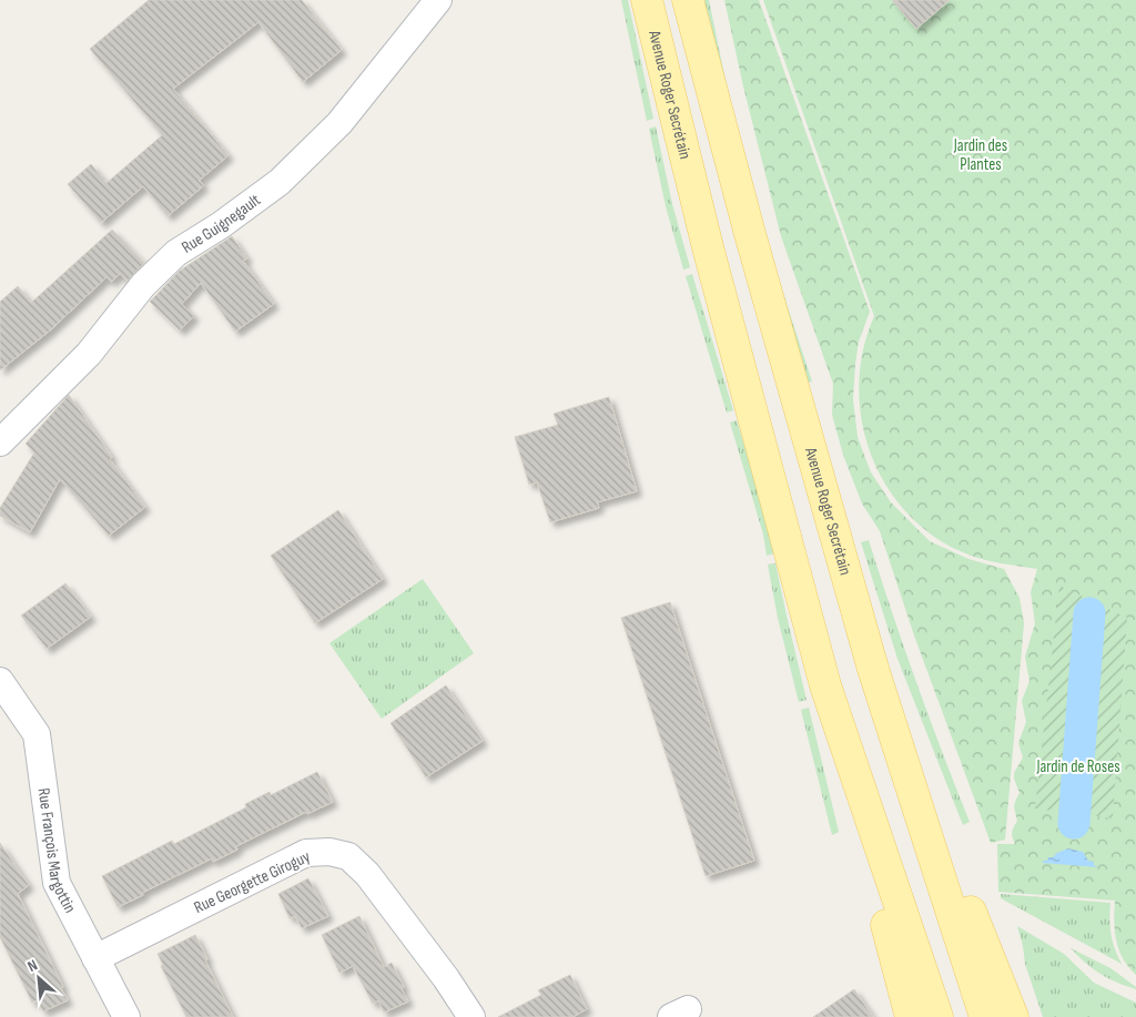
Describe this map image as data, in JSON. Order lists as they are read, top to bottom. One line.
{"streets":{"main road":["Avenue Roger Secrétain"],"street":["Rue Guignegault","Rue François Margottin","Rue Georgette Giroguy"]},"crossings":[["Rue François Margottin","Rue Georgette Giroguy"]],"parks":["Jardin des Plantes","Jardin de Roses"],"north":"top left"}
